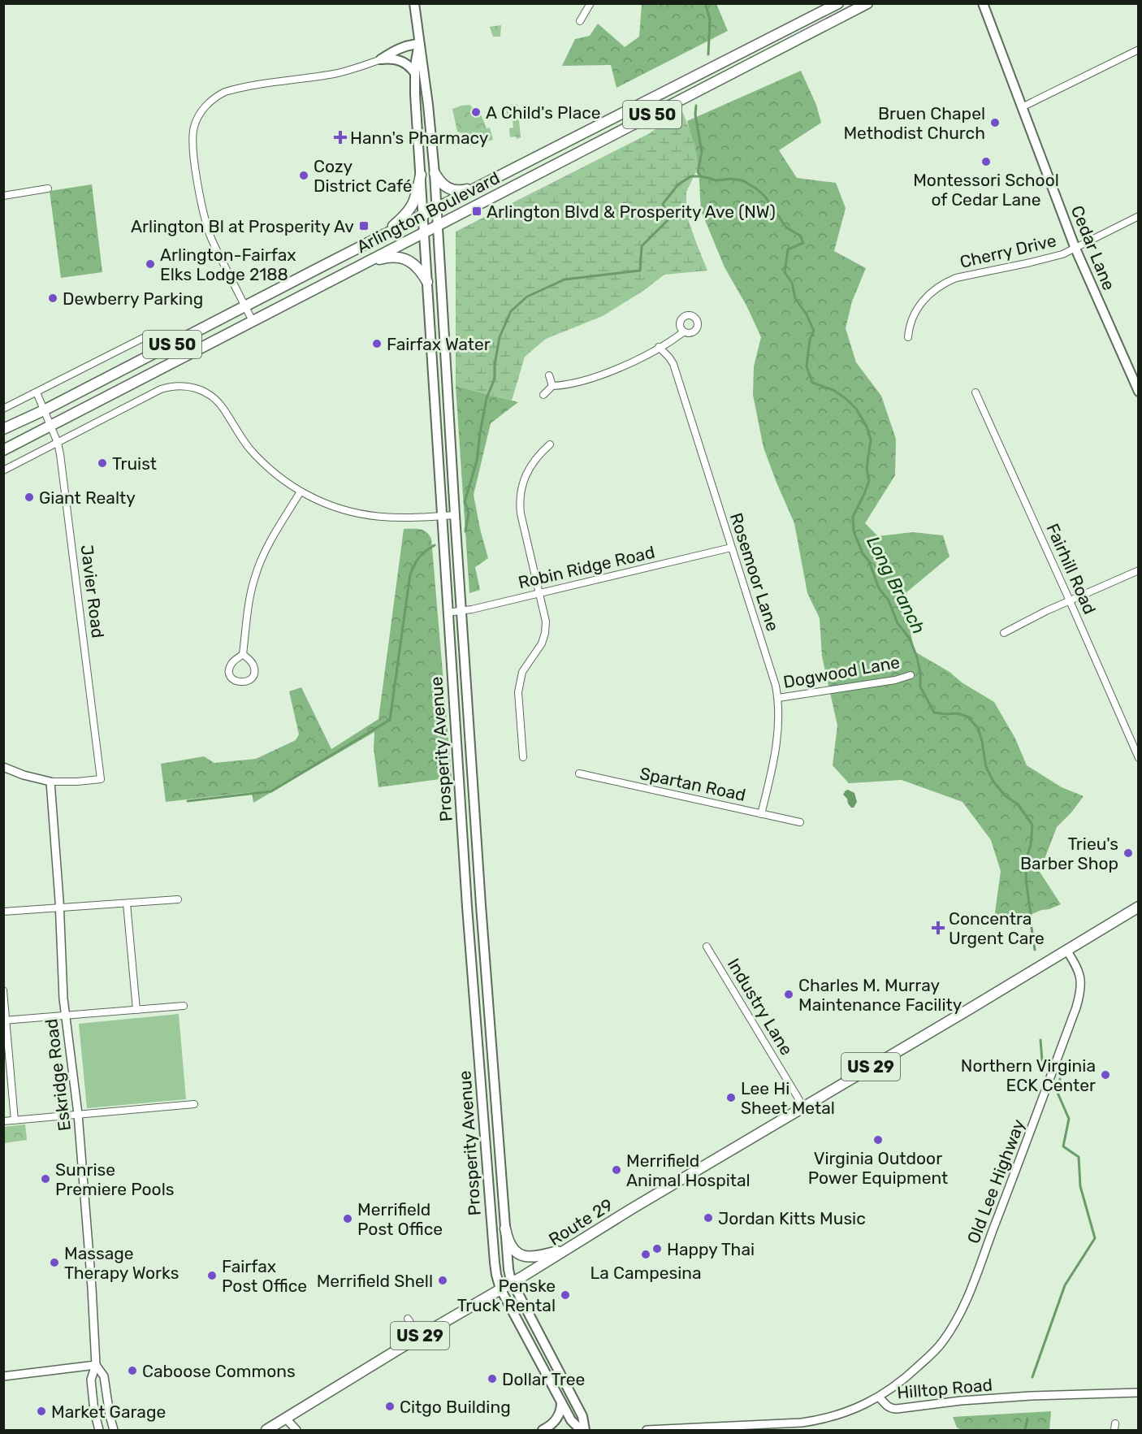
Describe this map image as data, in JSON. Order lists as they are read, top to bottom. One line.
{"streets":{"main road":["US 50","Arlington Boulevard","Cedar Lane","Prosperity Avenue","US 29","Route 29"],"street":["Cherry Drive","Robin Ridge Road","Fairhill Road","Rosemoor Lane","Javier Road","Dogwood Lane","Spartan Road","Industry Lane","Eskridge Road","Old Lee Highway","Hilltop Road"]},"crossings":[["Arlington Boulevard","Javier Road"],["Arlington Boulevard","Prosperity Avenue"],["Cedar Lane","Cherry Drive"],["Robin Ridge Road","Rosemoor Lane"],["Robin Ridge Road","Prosperity Avenue"],["Rosemoor Lane","Dogwood Lane"],["Rosemoor Lane","Spartan Road"],["Javier Road","Eskridge Road"],["Prosperity Avenue","Route 29"],["Industry Lane","Route 29"],["Old Lee Highway","Route 29"],["Old Lee Highway","Hilltop Road"]],"water":["Long Branch"],"places":{"other":["A Child's Place","Bruen Chapel Methodist Church","Montessori School of Cedar Lane","Cozy District Café","Arlington-Fairfax Elks Lodge 2188","Dewberry Parking","Fairfax Water","Truist","Giant Realty","Trieu's Barber Shop","Charles M. Murray Maintenance Facility","Northern Virginia ECK Center","Lee Hi Sheet Metal","Virginia Outdoor Power Equipment","Merrifield Animal Hospital","Sunrise Premiere Pools","Jordan Kitts Music","Merrifield Post Office","Happy Thai","La Campesina","Massage Therapy Works","Fairfax Post Office","Merrifield Shell","Penske Truck Rental","Caboose Commons","Dollar Tree","Citgo Building","Market Garage"],"health":["Hann's Pharmacy","Concentra Urgent Care"],"transit":["Arlington Blvd & Prosperity Ave (NW)","Arlington Bl at Prosperity Av"]}}
